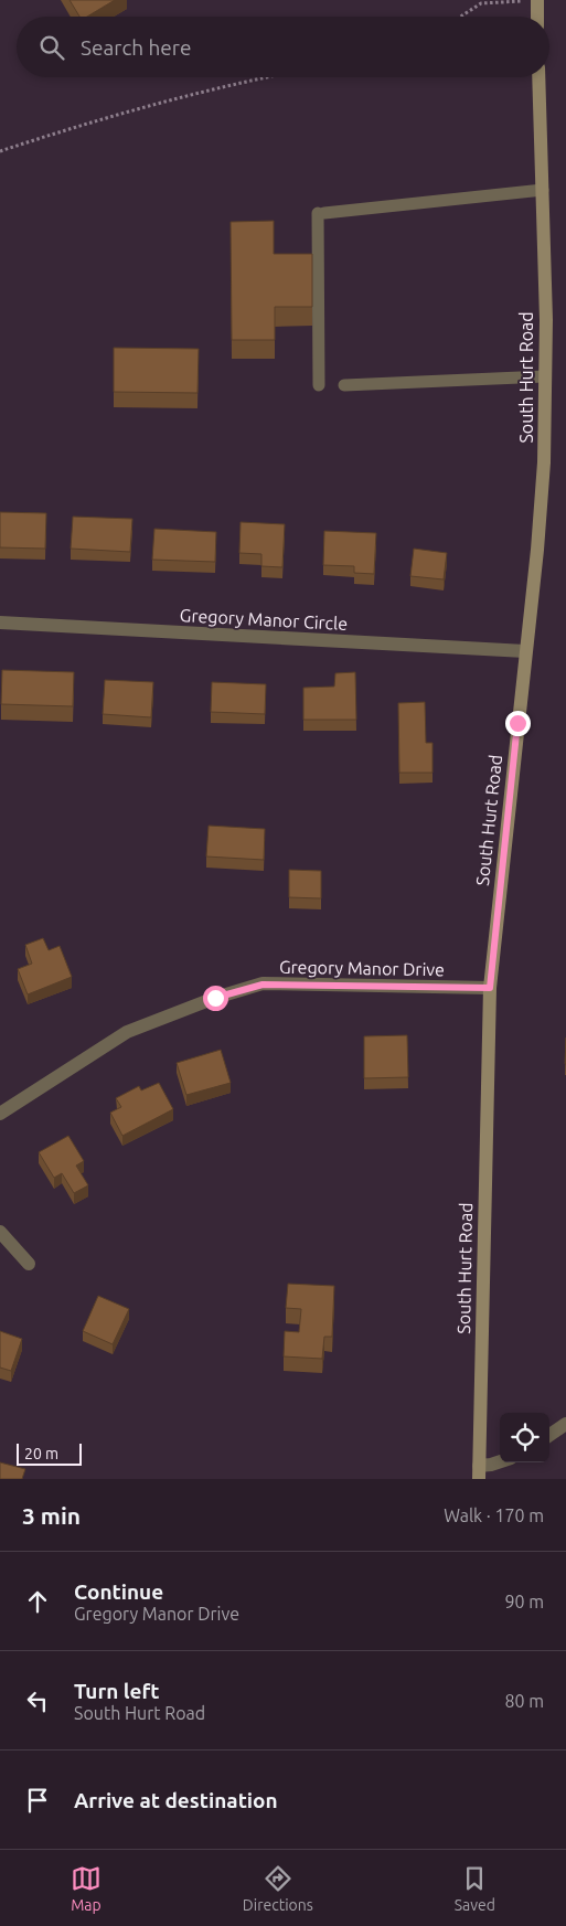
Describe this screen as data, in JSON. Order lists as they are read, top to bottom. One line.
{"streets":{"street":["South Hurt Road","Gregory Manor Circle","Gregory Manor Drive"]},"crossings":[["South Hurt Road","Gregory Manor Circle"],["South Hurt Road","Gregory Manor Drive"]],"scale_bar":"20 m","page":{"search":"Search here","scale":"20 m","heading":["3 min","Walk · 170 m"],"list":[["Continue","Gregory Manor Drive","90 m"],["Turn left","South Hurt Road","80 m"],"Arrive at destination"],"nav":["Map","Directions","Saved"]}}
